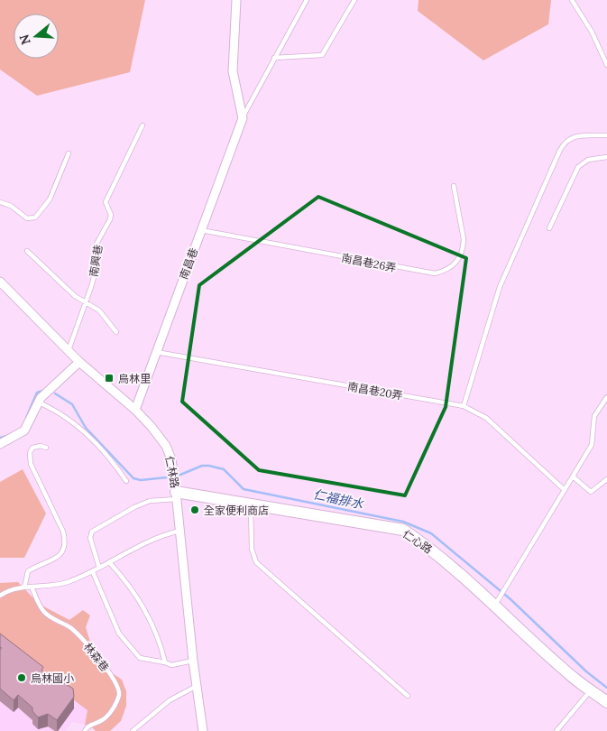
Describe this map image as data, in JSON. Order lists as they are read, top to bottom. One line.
{"streets":{"street":["南昌巷","仁林路","仁心路"],"lane":["南興巷","南昌巷26弄","南昌巷20弄","林森巷"]},"crossings":[["南興巷","仁林路"],["南昌巷26弄","南昌巷"],["南昌巷","南昌巷20弄"],["南昌巷","仁林路"],["仁林路","仁心路"]],"water":["仁福排水"],"places":{"transit":["烏林里"],"other":["全家便利商店","烏林國小"]},"north":"left"}
